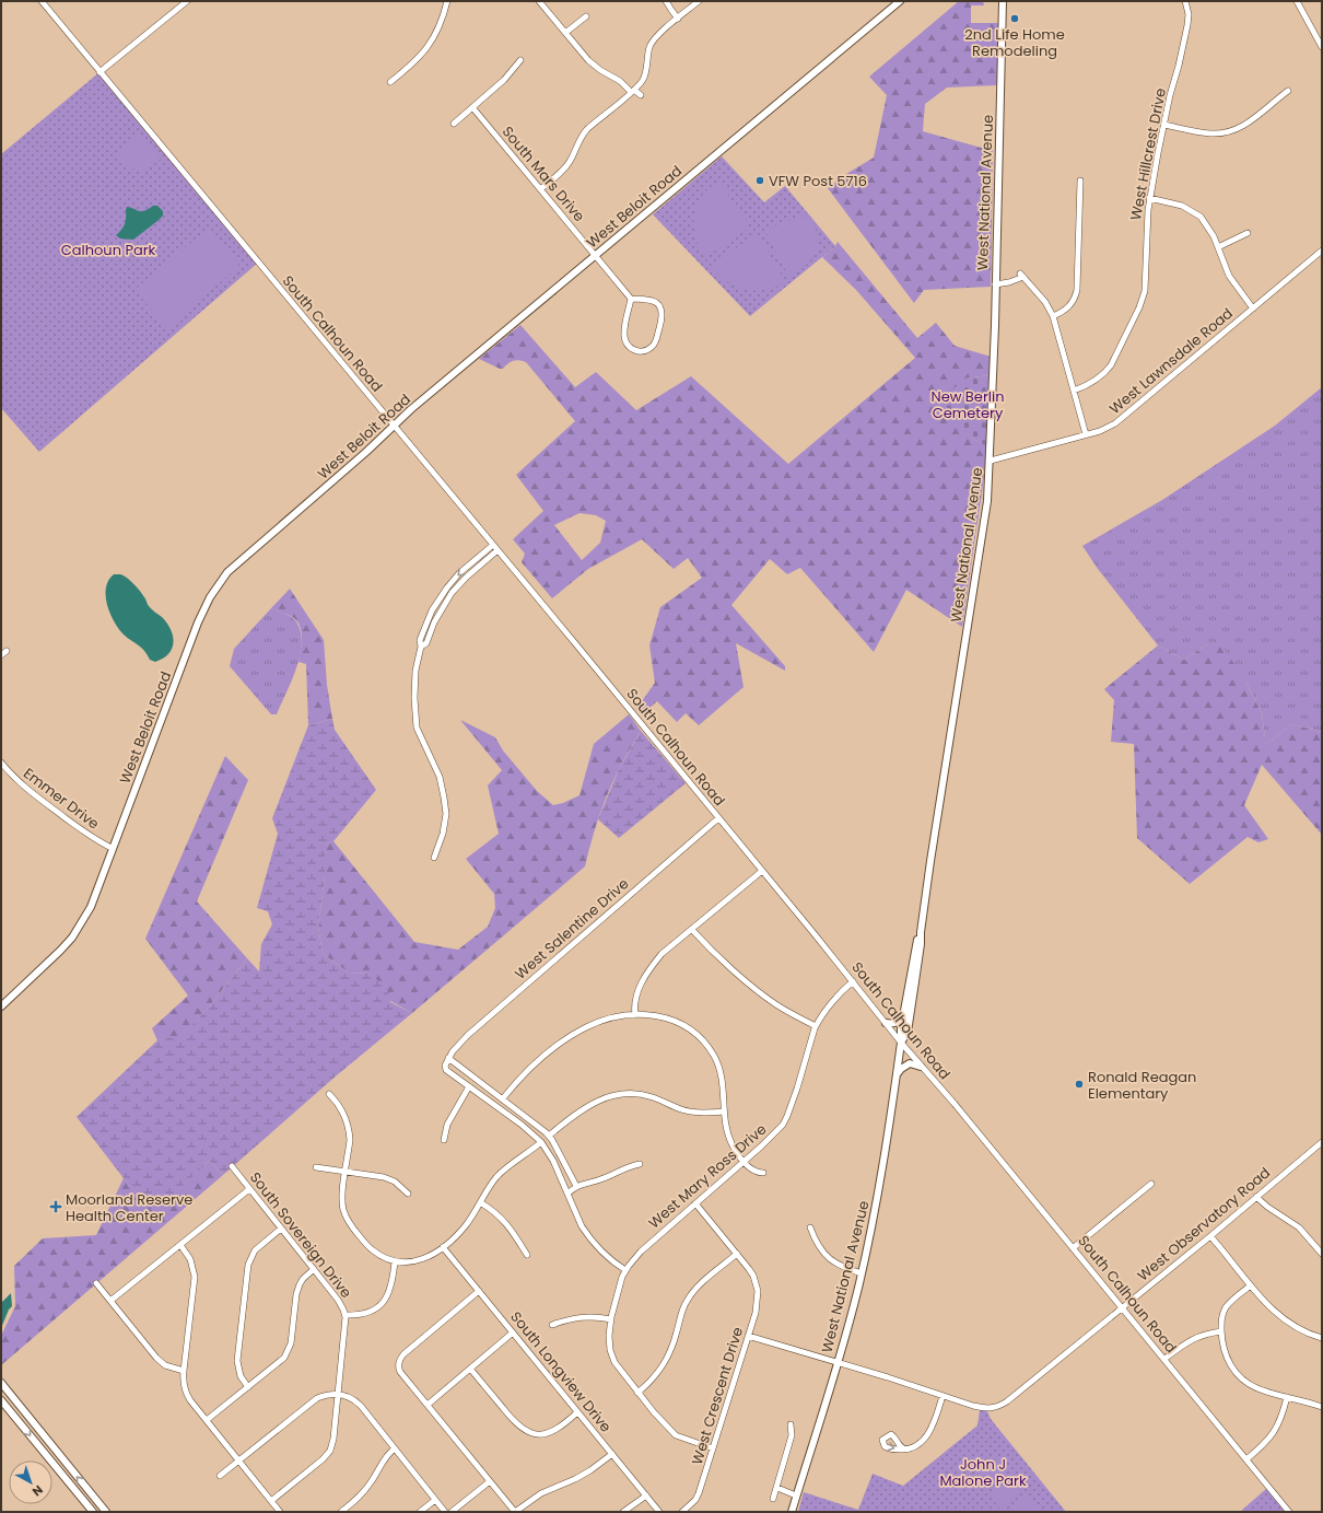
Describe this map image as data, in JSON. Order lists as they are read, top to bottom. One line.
{"streets":{"main road":["West National Avenue","West Beloit Road"],"street":["West Hillcrest Drive","South Mars Drive","South Calhoun Road","West Lawnsdale Road","Emmer Drive","West Salentine Drive","West Mary Ross Drive","West Observatory Road","South Sovereign Drive","South Longview Drive","West Crescent Drive"]},"crossings":[["South Mars Drive","West Beloit Road"],["West National Avenue","South Calhoun Road"],["West National Avenue","West Lawnsdale Road"],["West National Avenue","West Observatory Road"],["West Beloit Road","South Calhoun Road"],["West Beloit Road","Emmer Drive"],["South Calhoun Road","West Salentine Drive"],["South Calhoun Road","West Mary Ross Drive"],["South Calhoun Road","West Observatory Road"],["West Mary Ross Drive","West Crescent Drive"],["West Observatory Road","West Crescent Drive"]],"parks":["Calhoun Park","New Berlin Cemetery","John J Malone Park"],"places":{"other":["2nd Life Home Remodeling","VFW Post 5716","Ronald Reagan Elementary"],"health":["Moorland Reserve Health Center"]},"north":"bottom right"}
